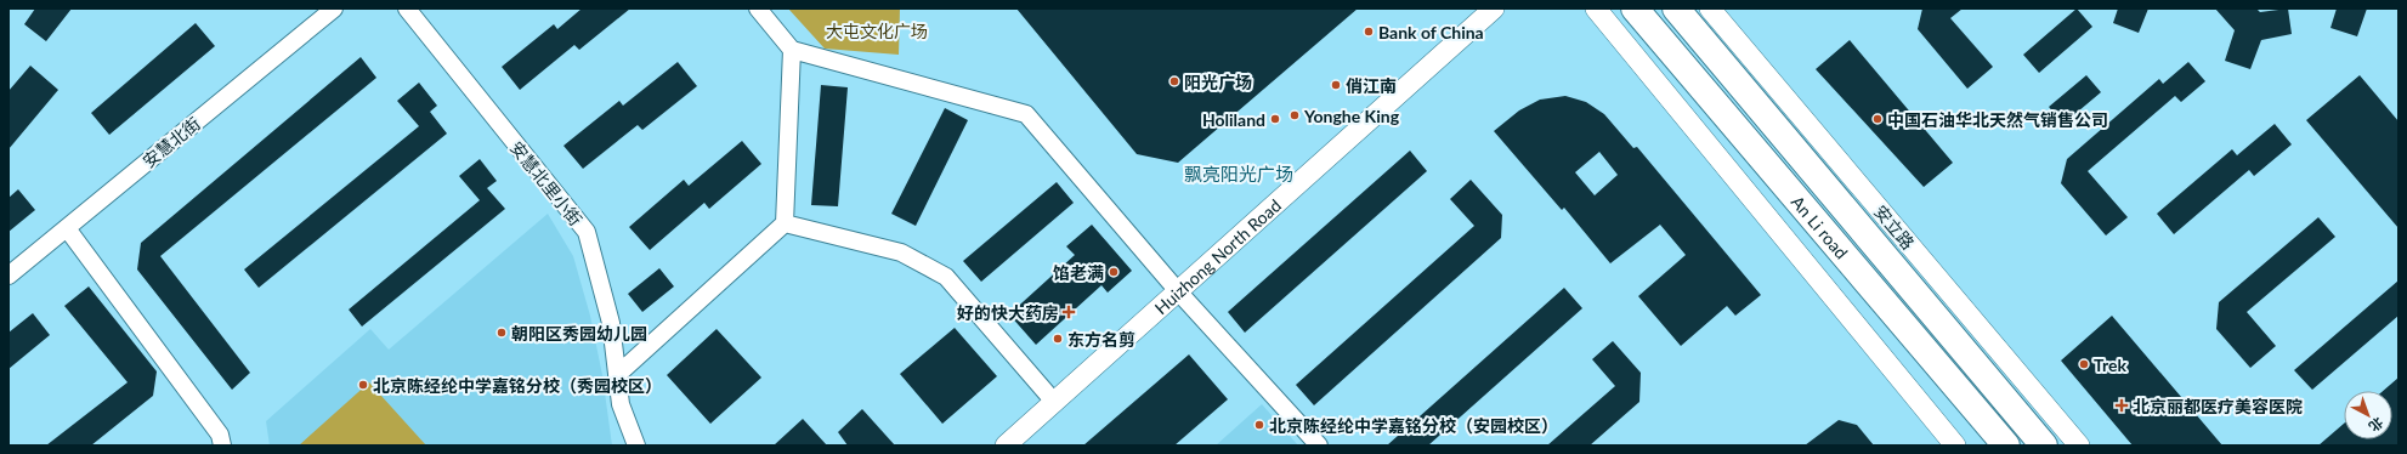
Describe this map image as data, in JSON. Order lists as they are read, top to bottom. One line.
{"streets":{"main road":["An Li road"],"street":["安慧北街","安慧北里小街","安立路","Huizhong North Road"]},"districts":["飘亮阳光广场"],"parks":["大屯文化广场"],"places":{"other":["Bank of China","阳光广场","俏江南","Yonghe King","Holiland","中国石油华北天然气销售公司","馅老满","朝阳区秀园幼儿园","东方名剪","Trek","北京陈经纶中学嘉铭分校（秀园校区）","北京陈经纶中学嘉铭分校（安园校区）"],"health":["好的快大药房","北京丽都医疗美容医院"]},"north":"bottom right"}
